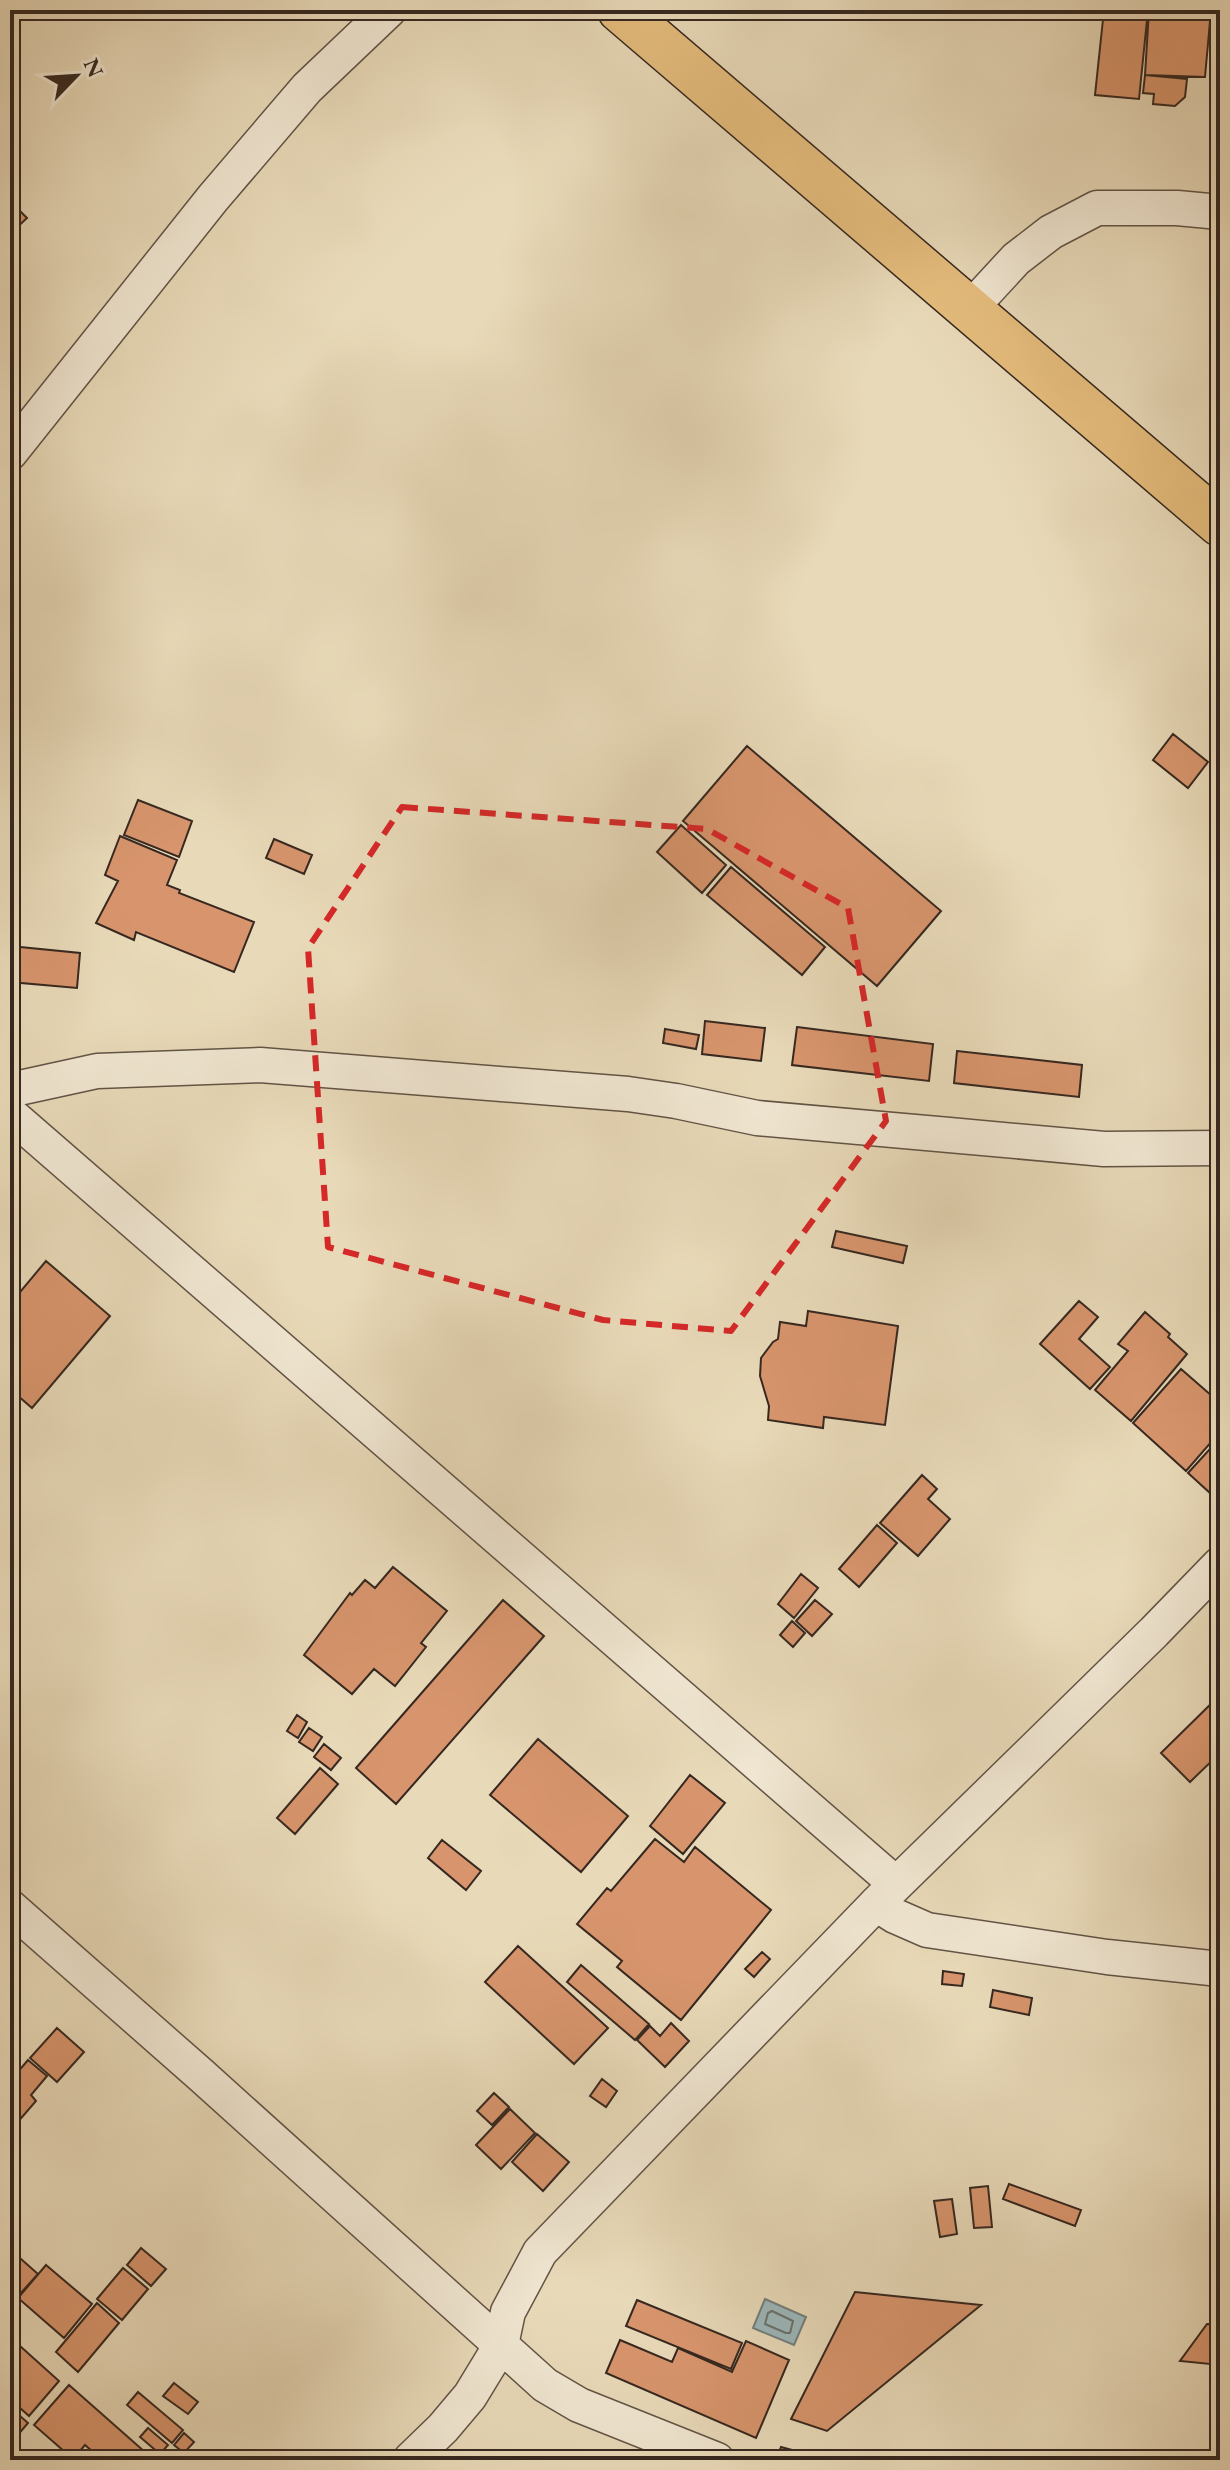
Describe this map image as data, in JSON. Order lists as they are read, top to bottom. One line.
{"north":"top right"}
